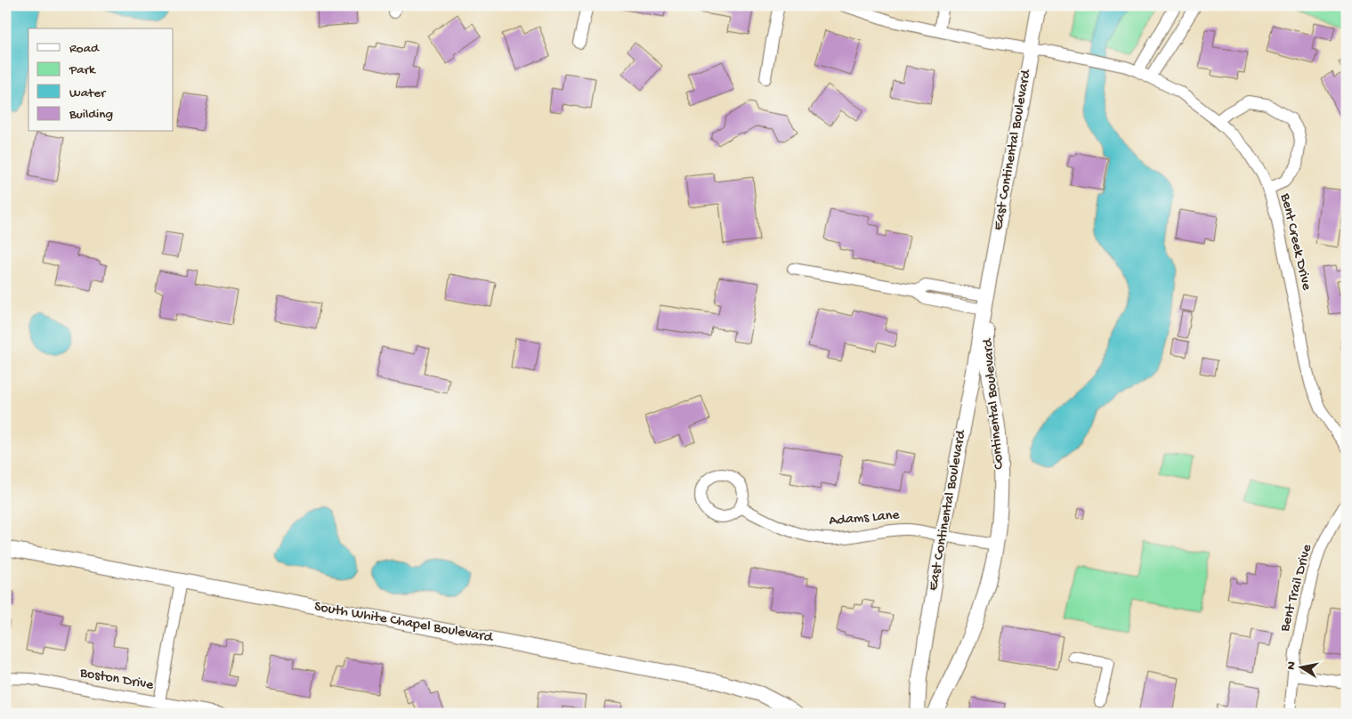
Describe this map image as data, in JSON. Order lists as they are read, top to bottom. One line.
{"streets":{"main road":["East Continental Boulevard","Continental Boulevard","South White Chapel Boulevard"],"street":["Bent Creek Drive","Adams Lane","Bent Trail Drive","Boston Drive"]},"crossings":[["East Continental Boulevard","Bent Creek Drive"],["East Continental Boulevard","Continental Boulevard"],["East Continental Boulevard","Adams Lane"],["Continental Boulevard","Adams Lane"]],"legend":["Road","Park","Water","Building"],"north":"left"}
